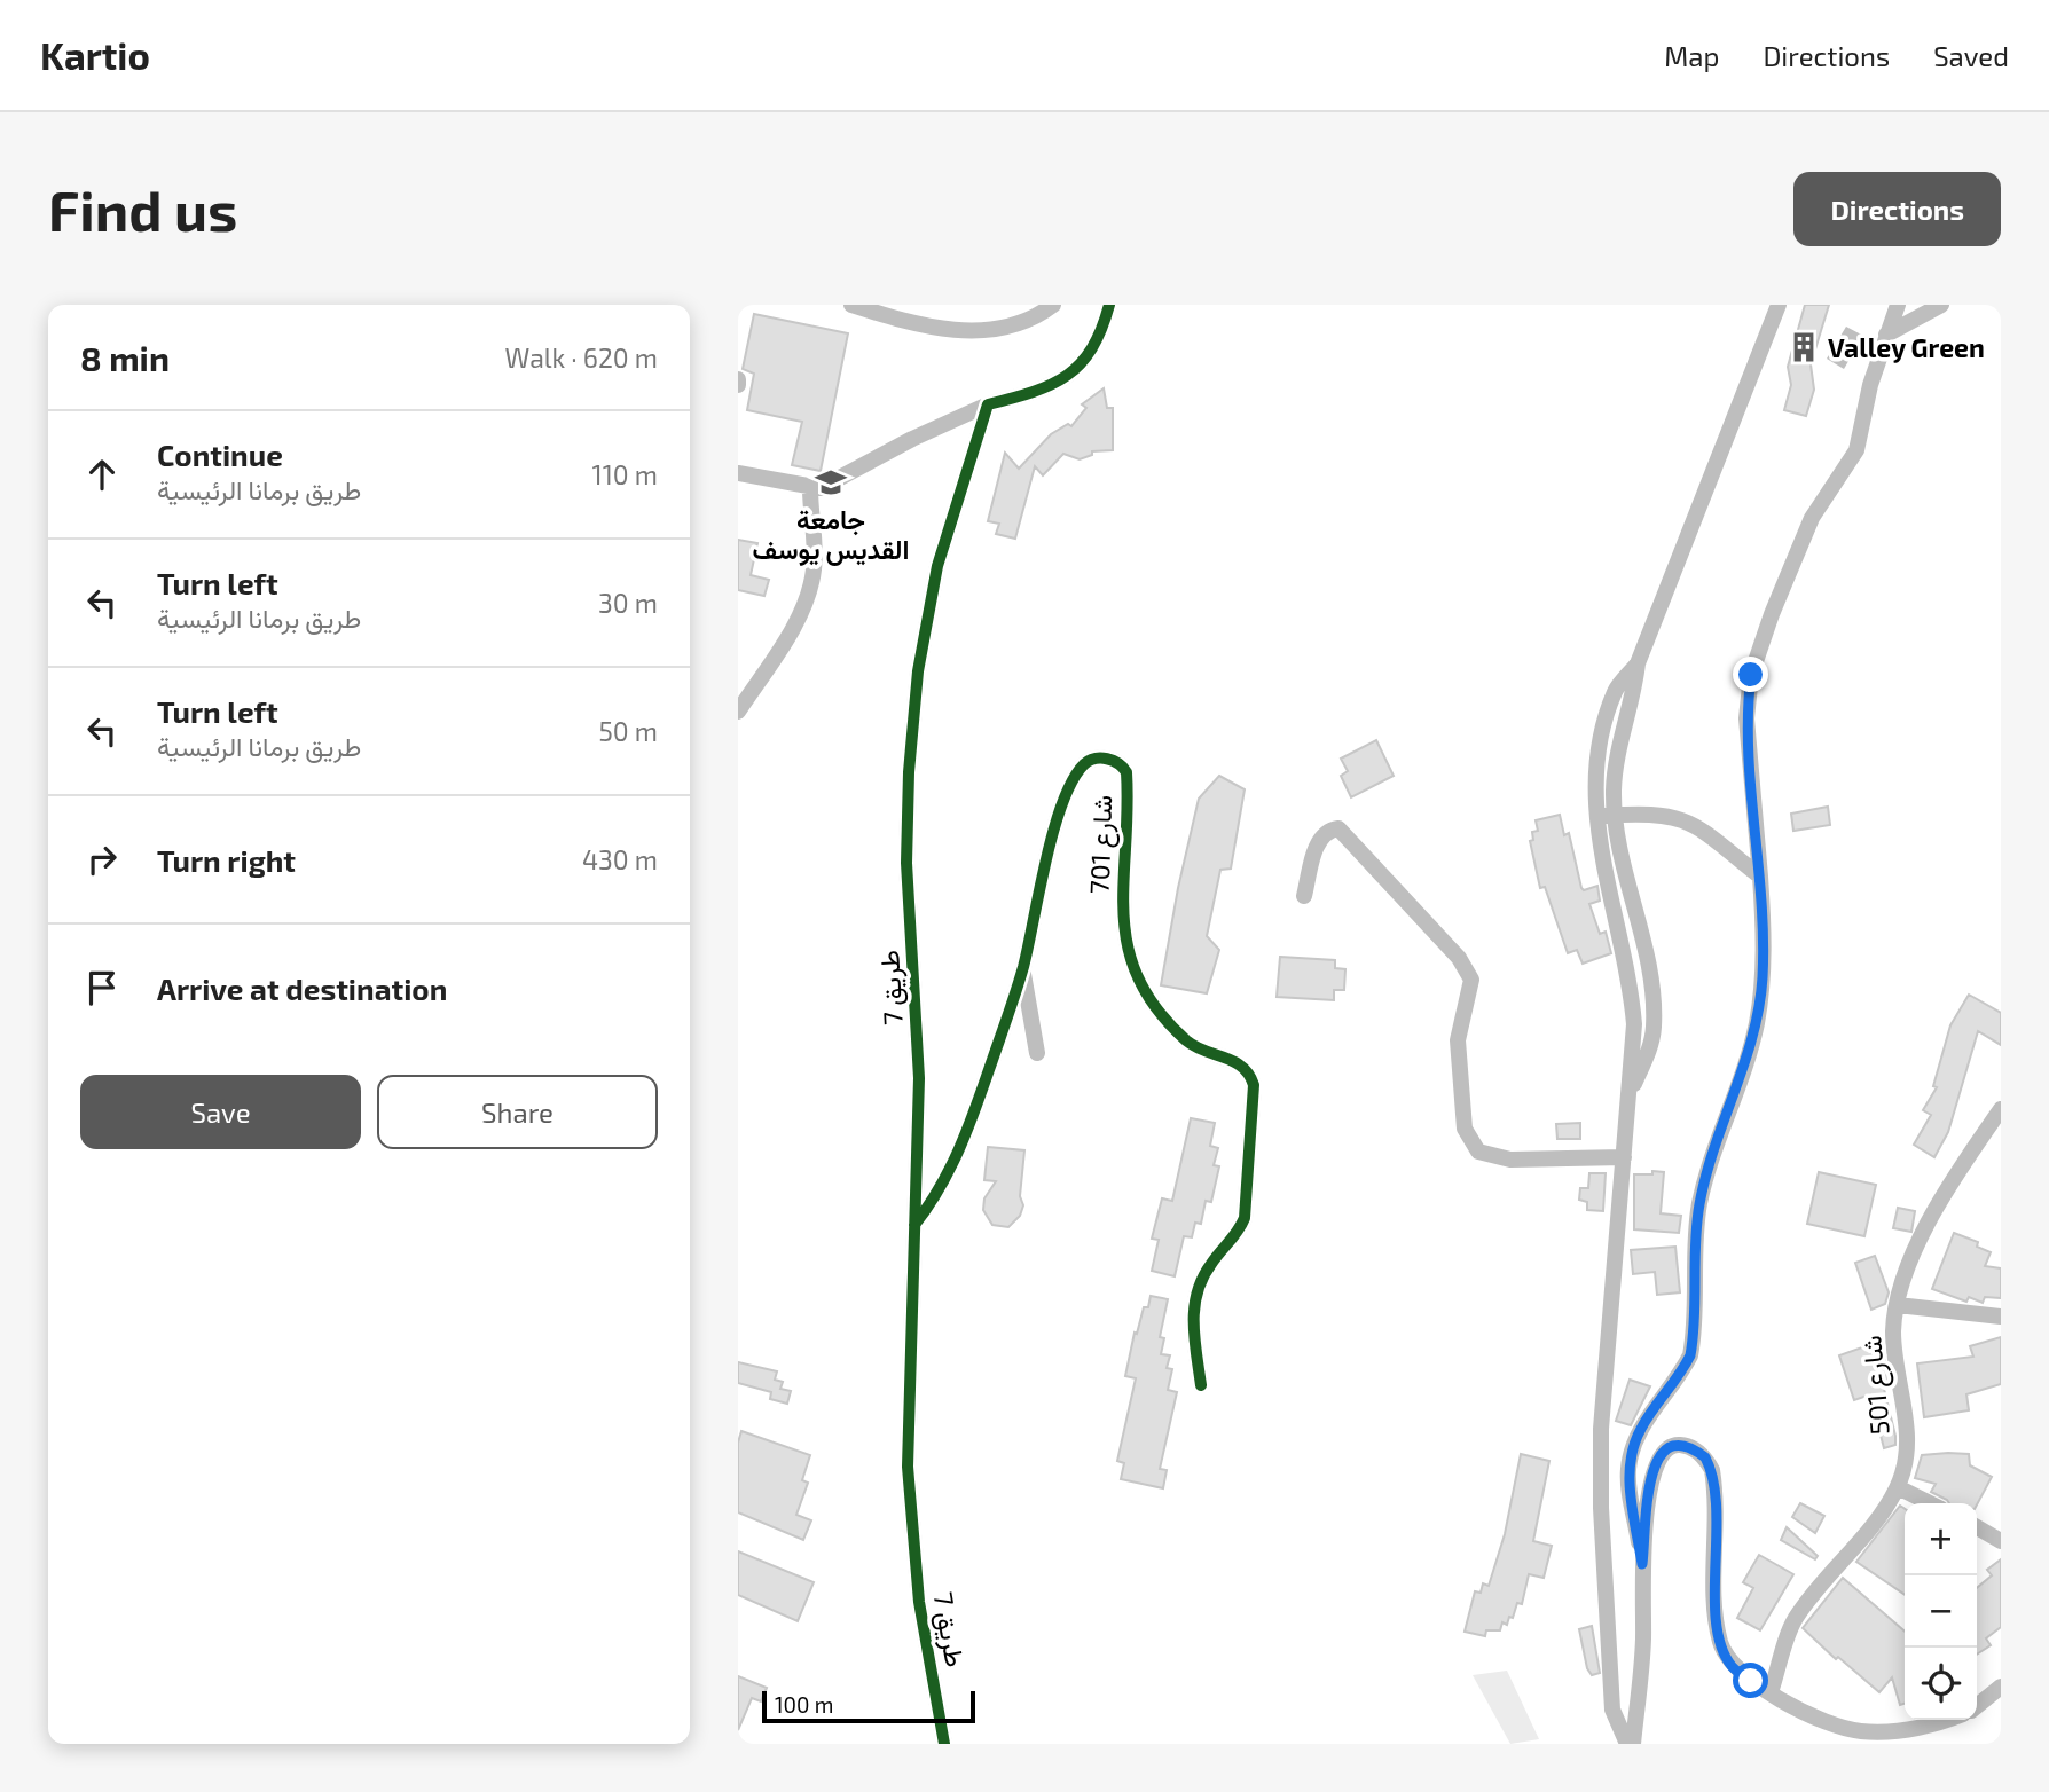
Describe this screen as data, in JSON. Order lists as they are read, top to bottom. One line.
{"streets":{"street":["شارع 701","طريق 7","شارع 501"]},"crossings":[["شارع 701","طريق 7"]],"places":{"building":["Valley Green"],"school or university":["جامعة القديس يوسف"]},"scale_bar":"100 m","page":{"header":"Kartio","nav":["Map","Directions","Saved"],"buttons":["Directions",["Save","Share"]],"title":"Find us","heading":["8 min","Walk · 620 m"],"list":[["Continue","طريق برمانا الرئيسية","110 m"],["Turn left","طريق برمانا الرئيسية","30 m"],["Turn left","طريق برمانا الرئيسية","50 m"],["Turn right","430 m"],"Arrive at destination"],"map_buttons":["+","−"],"scale":"100 m"}}
